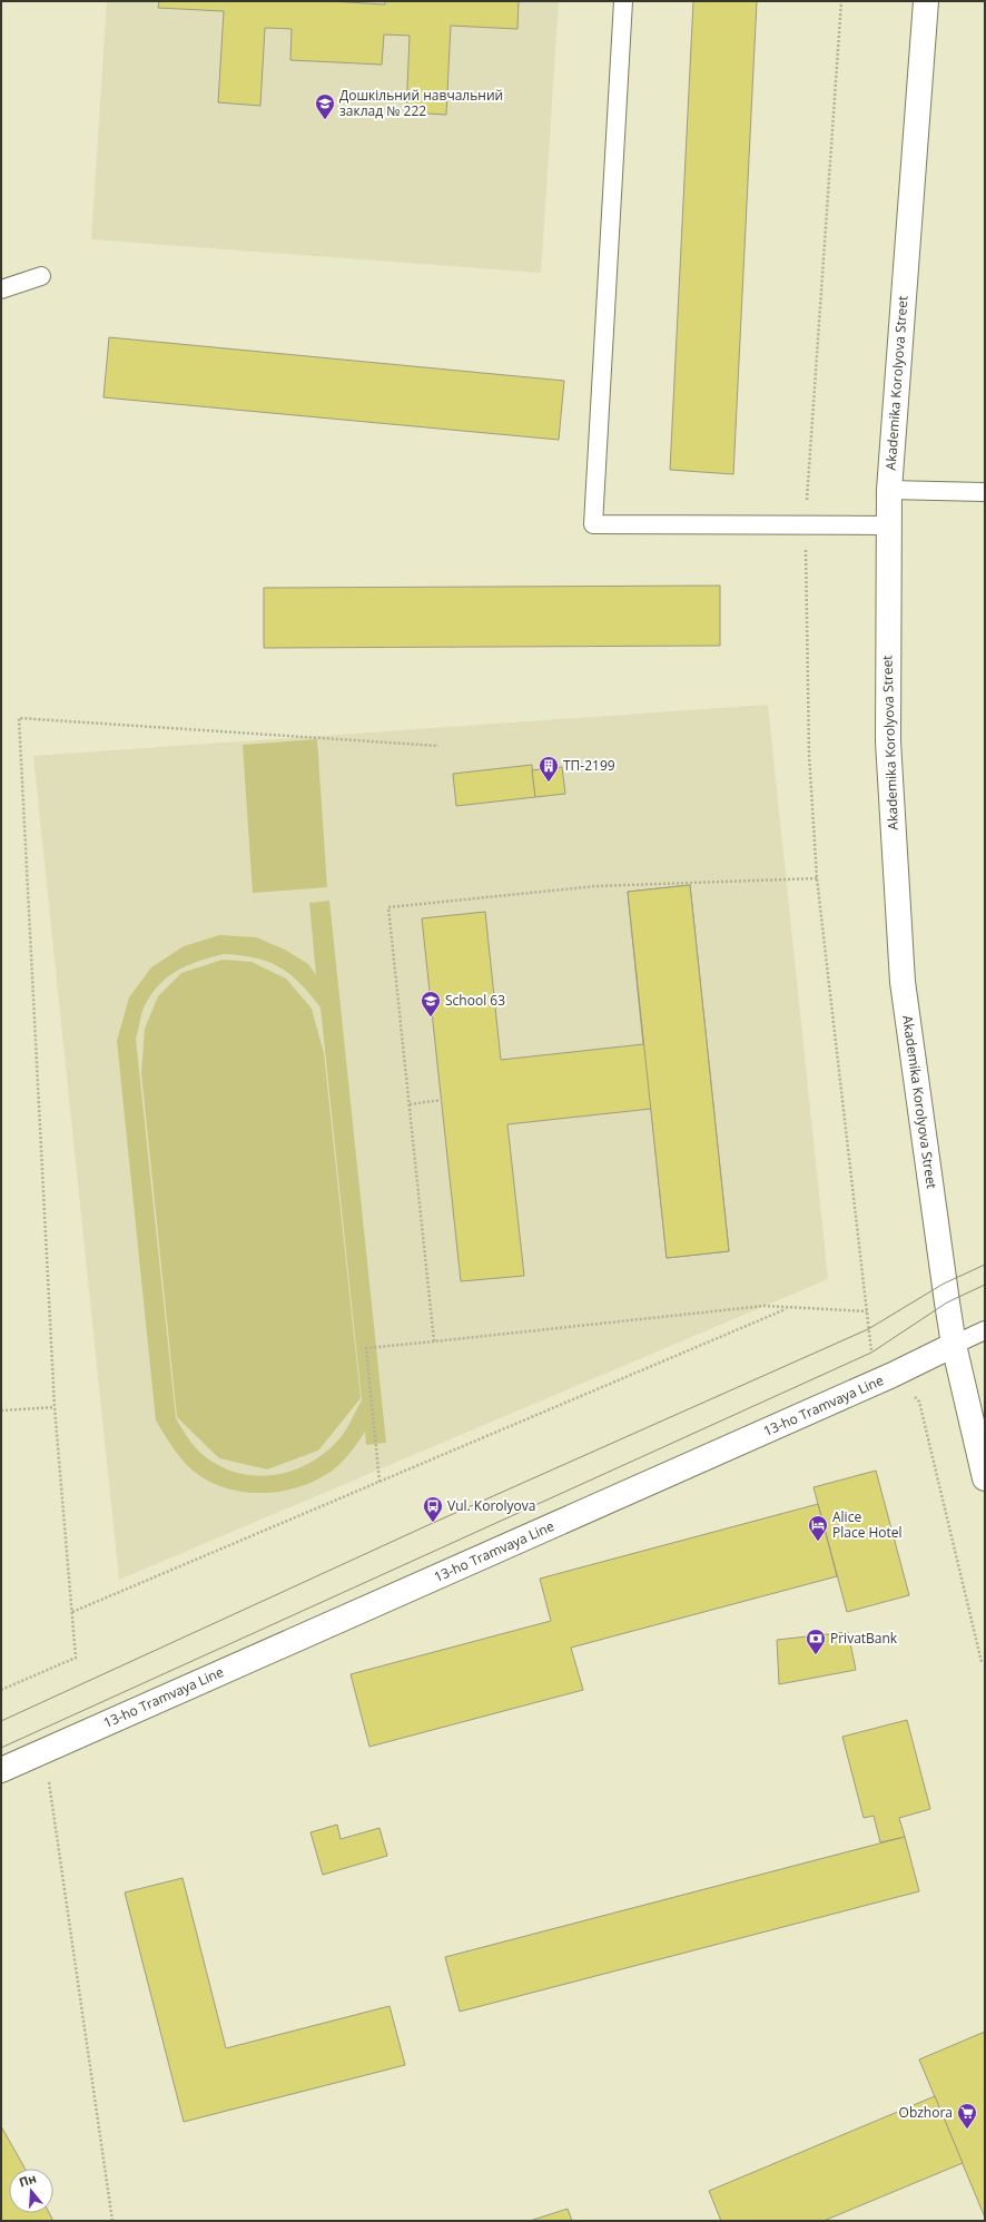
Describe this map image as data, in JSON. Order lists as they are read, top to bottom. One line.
{"streets":{"main road":["Akademika Korolyova Street","13-ho Tramvaya Line"]},"crossings":[["Akademika Korolyova Street","13-ho Tramvaya Line"]],"places":{"school or university":["Дошкільний навчальний заклад № 222","School 63"],"building":["ТП-2199"],"bus stop":["Vul. Korolyova"],"hotel":["Alice Place Hotel"],"bank":["PrivatBank"],"supermarket":["Obzhora"]},"north":"top"}
